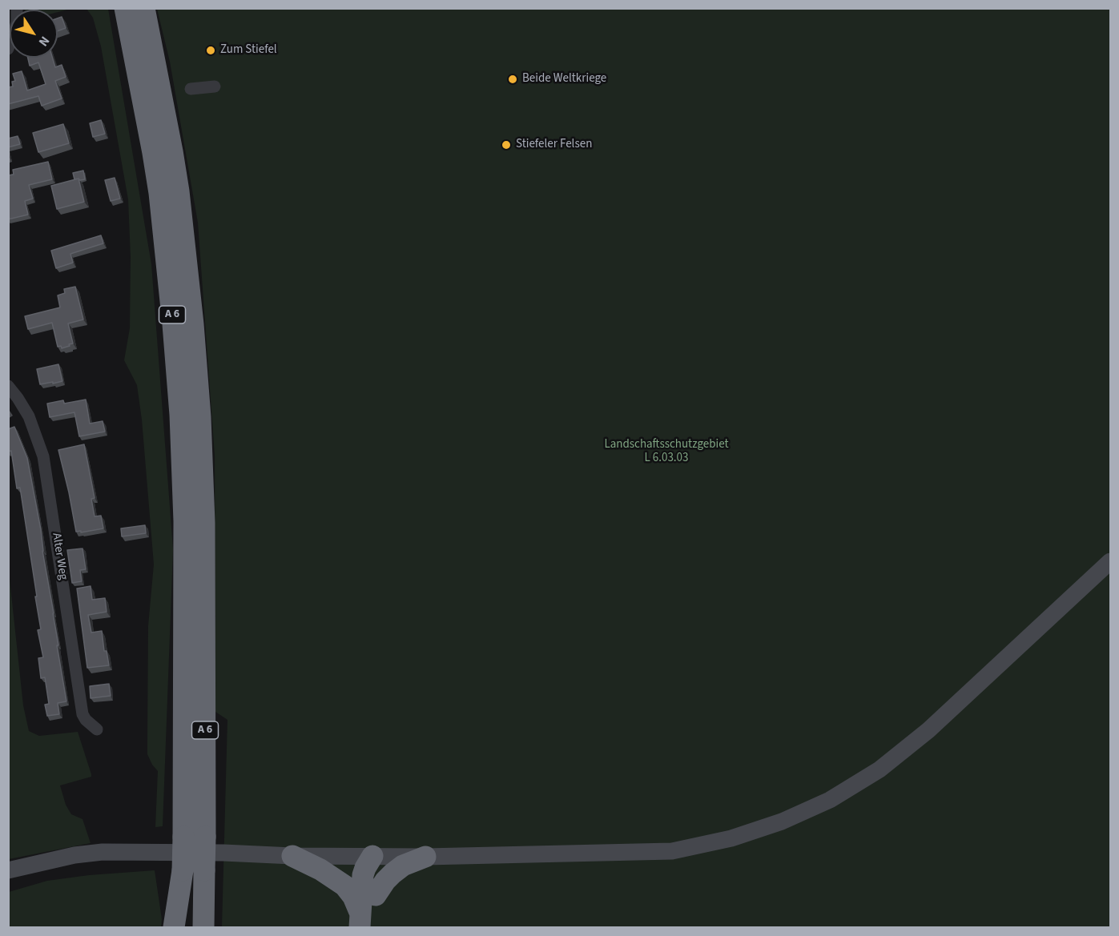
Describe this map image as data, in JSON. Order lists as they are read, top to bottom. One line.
{"streets":{"highway":["A 6"],"street":["Alter Weg"]},"parks":["Landschaftsschutzgebiet L 6.03.03"],"places":["Zum Stiefel","Beide Weltkriege","Stiefeler Felsen"],"north":"bottom right"}
